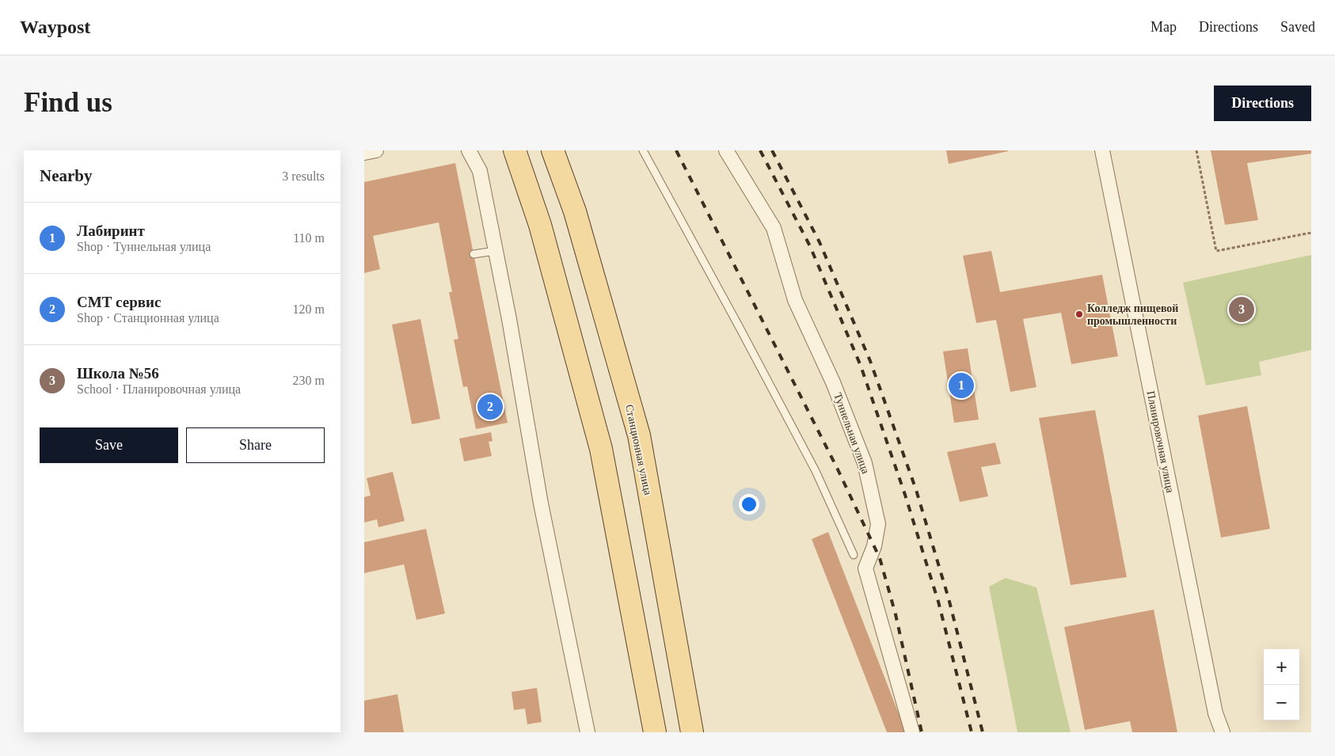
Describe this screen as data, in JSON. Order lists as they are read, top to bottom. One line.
{"streets":{"main road":["Станционная улица"],"street":["Туннельная улица","Планировочная улица"]},"places":["Колледж пищевой промышленности"],"page":{"header":"Waypost","nav":["Map","Directions","Saved"],"buttons":["Directions",["Save","Share"]],"title":"Find us","heading":["Nearby","3 results"],"list":[{"mark":"1","name":"Лабиринт","note":"Shop · Туннельная улица","value":"110 m"},{"mark":"2","name":"СМТ сервис","note":"Shop · Станционная улица","value":"120 m"},{"mark":"3","name":"Школа №56","note":"School · Планировочная улица","value":"230 m"}],"pins":["3","1","2"],"map_buttons":["+","−"]}}
